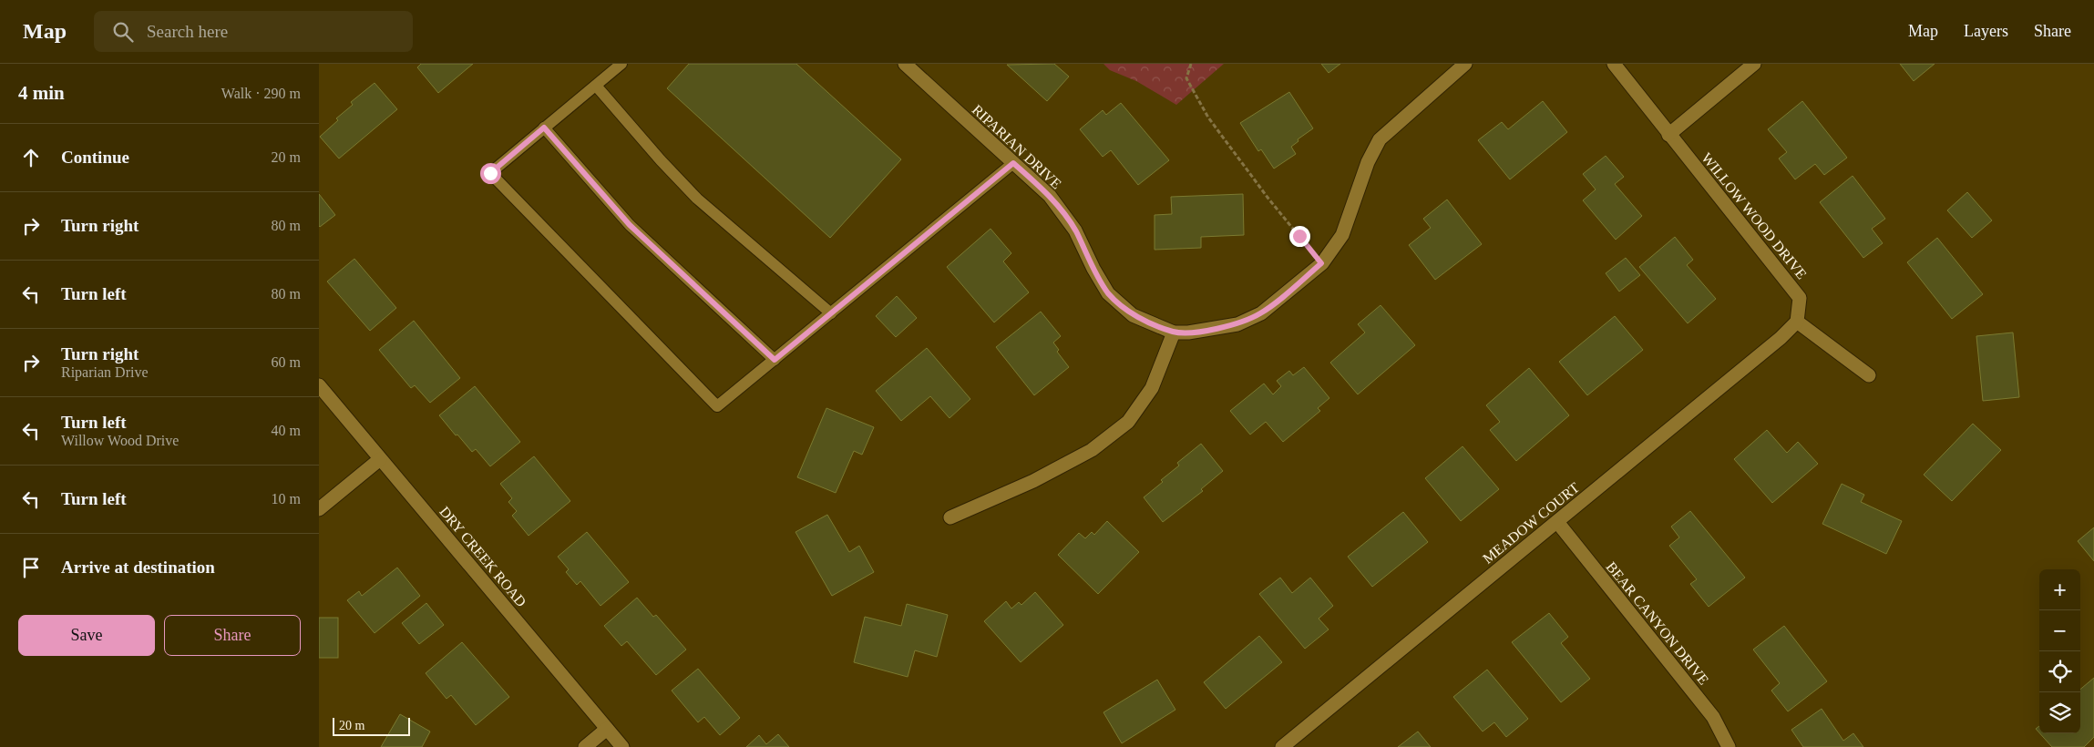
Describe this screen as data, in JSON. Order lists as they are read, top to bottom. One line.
{"streets":{"street":["RIPARIAN DRIVE","WILLOW WOOD DRIVE","MEADOW COURT","DRY CREEK ROAD","BEAR CANYON DRIVE"]},"crossings":[["WILLOW WOOD DRIVE","MEADOW COURT"],["MEADOW COURT","BEAR CANYON DRIVE"]],"scale_bar":"20 m","page":{"header":"Map","search":"Search here","nav":["Map","Layers","Share"],"heading":["4 min","Walk · 290 m"],"list":[["Continue","20 m"],["Turn right","80 m"],["Turn left","80 m"],["Turn right","Riparian Drive","60 m"],["Turn left","Willow Wood Drive","40 m"],["Turn left","10 m"],"Arrive at destination"],"map_buttons":["+","−"],"buttons":["Save","Share"],"scale":"20 m"}}
